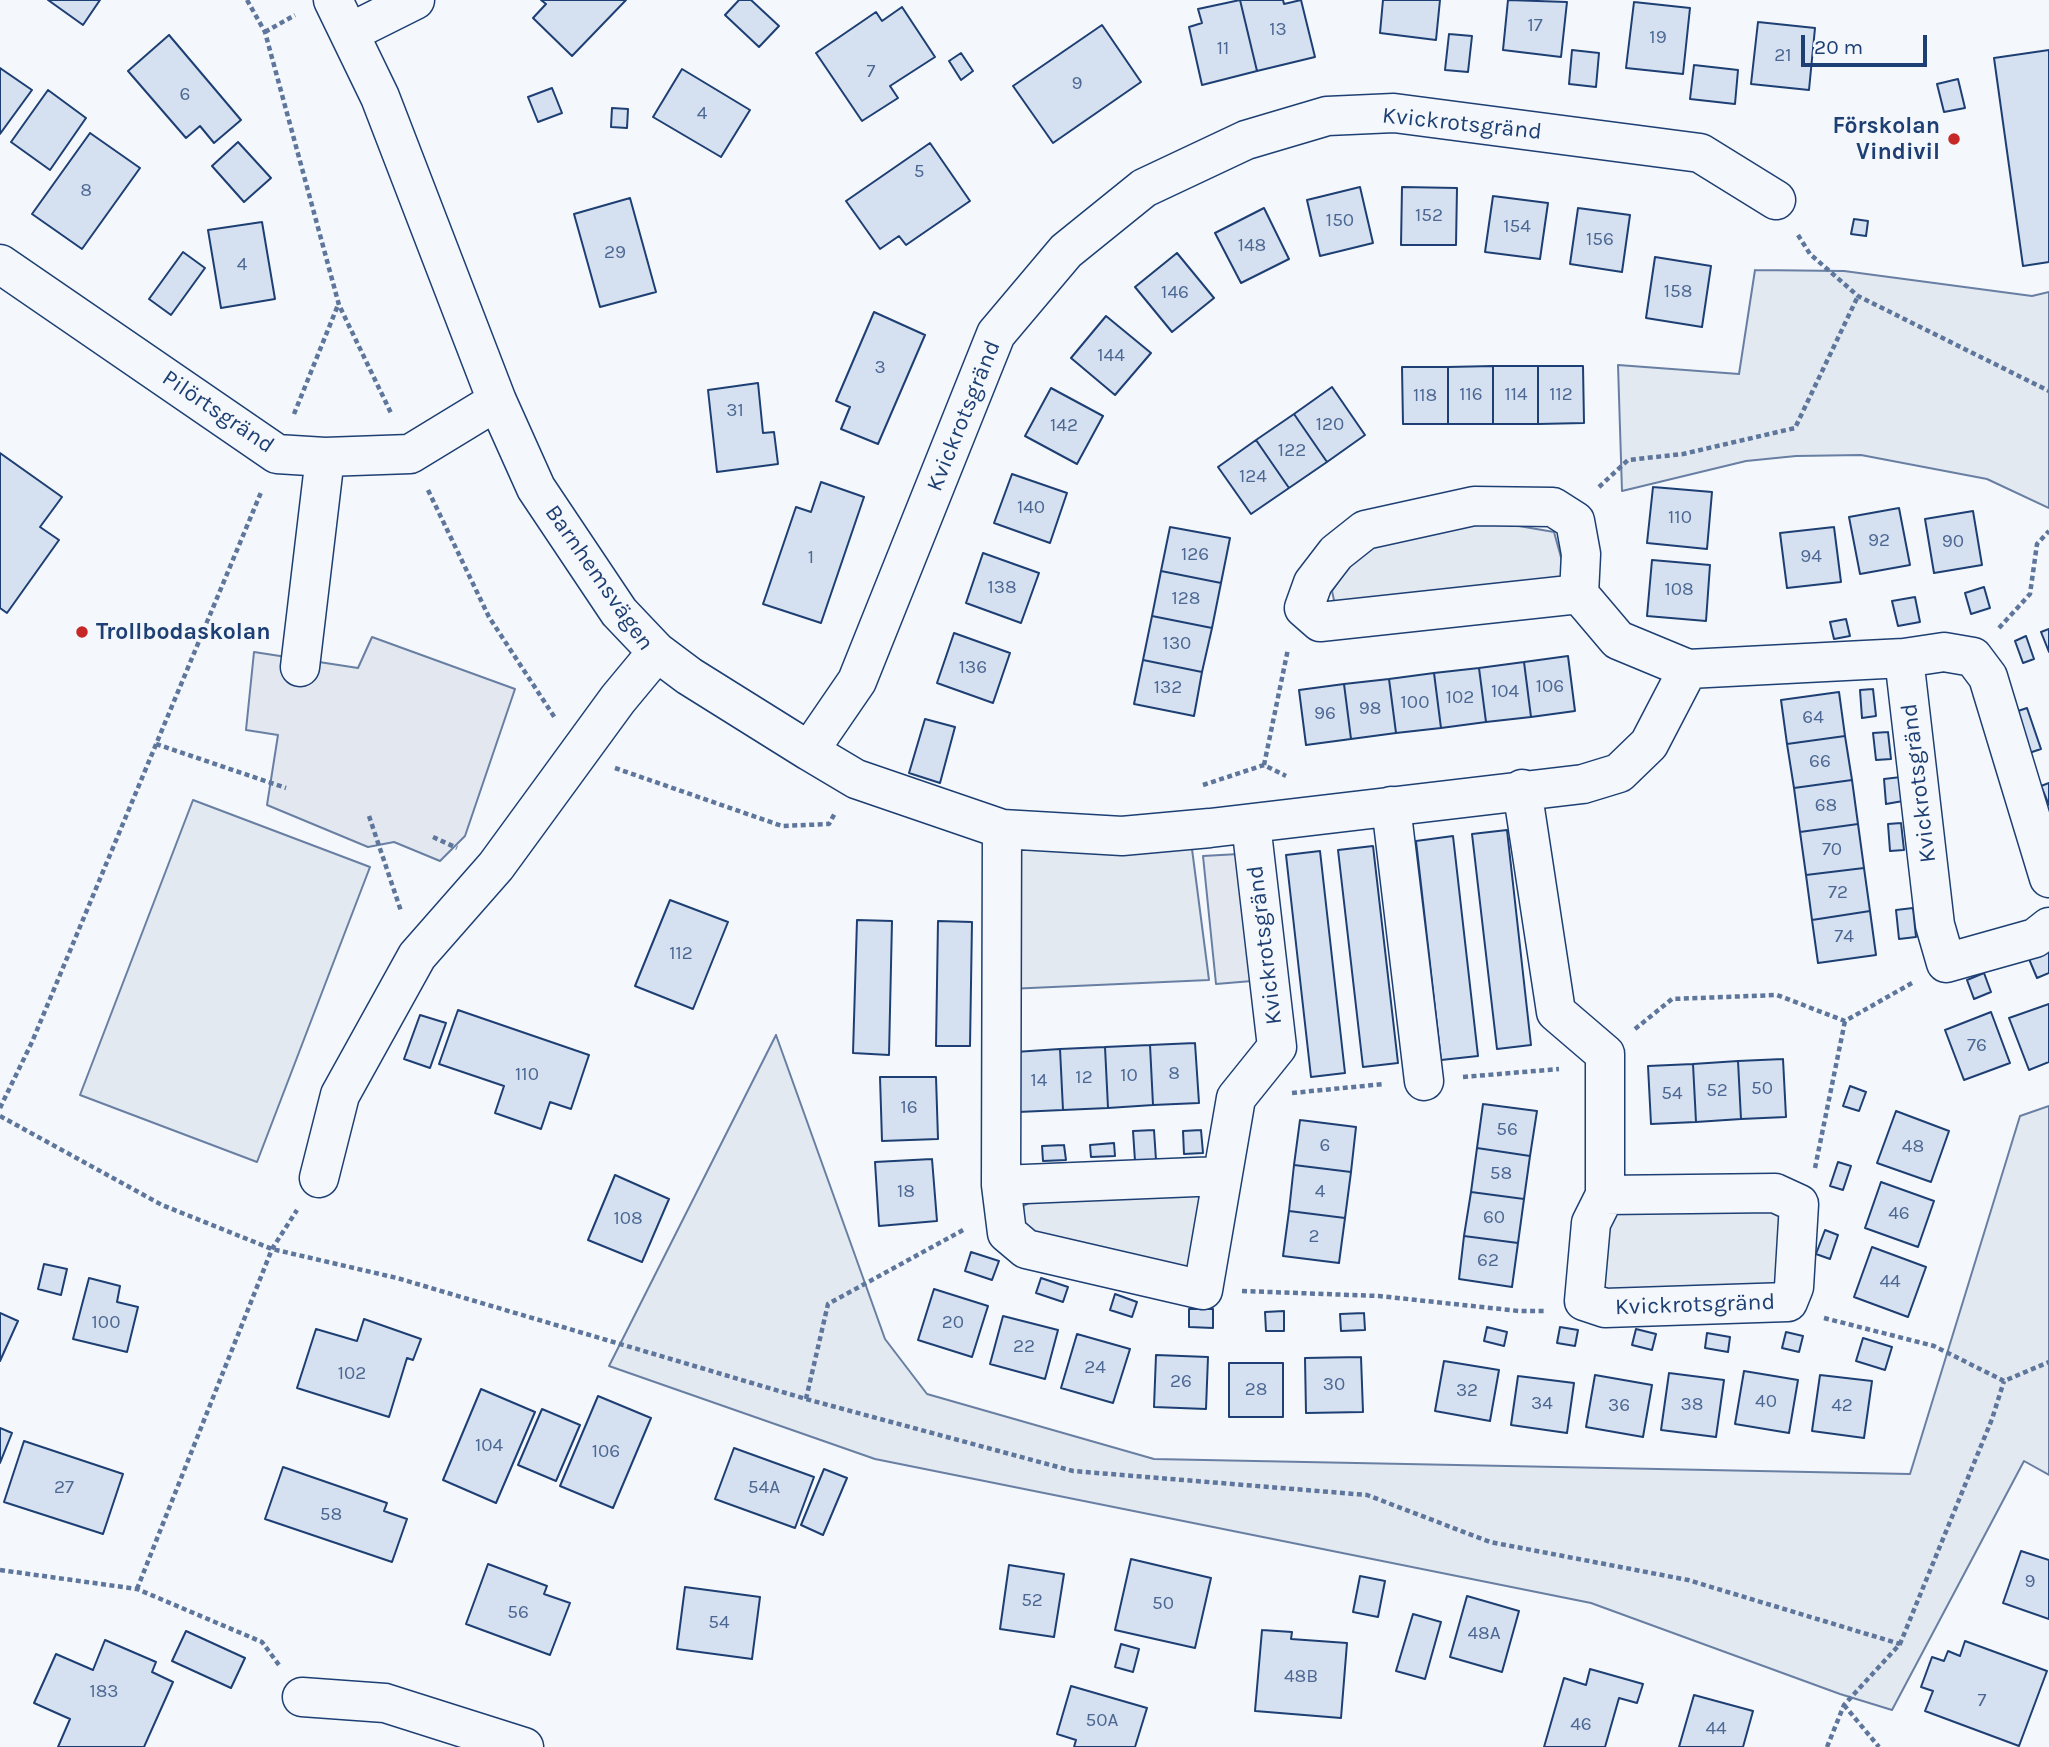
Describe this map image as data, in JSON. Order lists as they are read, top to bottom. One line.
{"streets":{"street":["Kvickrotsgränd","Pilörtsgränd","Barnhemsvägen"]},"crossings":[["Pilörtsgränd","Barnhemsvägen"]],"places":["Förskolan Vindivil","Trollbodaskolan"],"house_numbers":["17","13","19","11","21","7","9","6","4","5","8","152","150","154","156","148","29","4","158","146","144","3","116","114","112","118","31","120","142","122","124","140","110","92","90","126","94","1","138","108","128","130","136","106","132","104","102","100","98","96","64","66","68","70","72","74","112","76","8","110","10","12","14","50","52","54","16","56","6","48","58","18","4","46","60","108","2","62","44","100","20","22","24","102","26","30","28","32","40","34","38","36","42","104","106","27","54A","58","9","52","50","56","54","48A","48B","183","7","50A","46","44"],"scale_bar":"20 m"}
